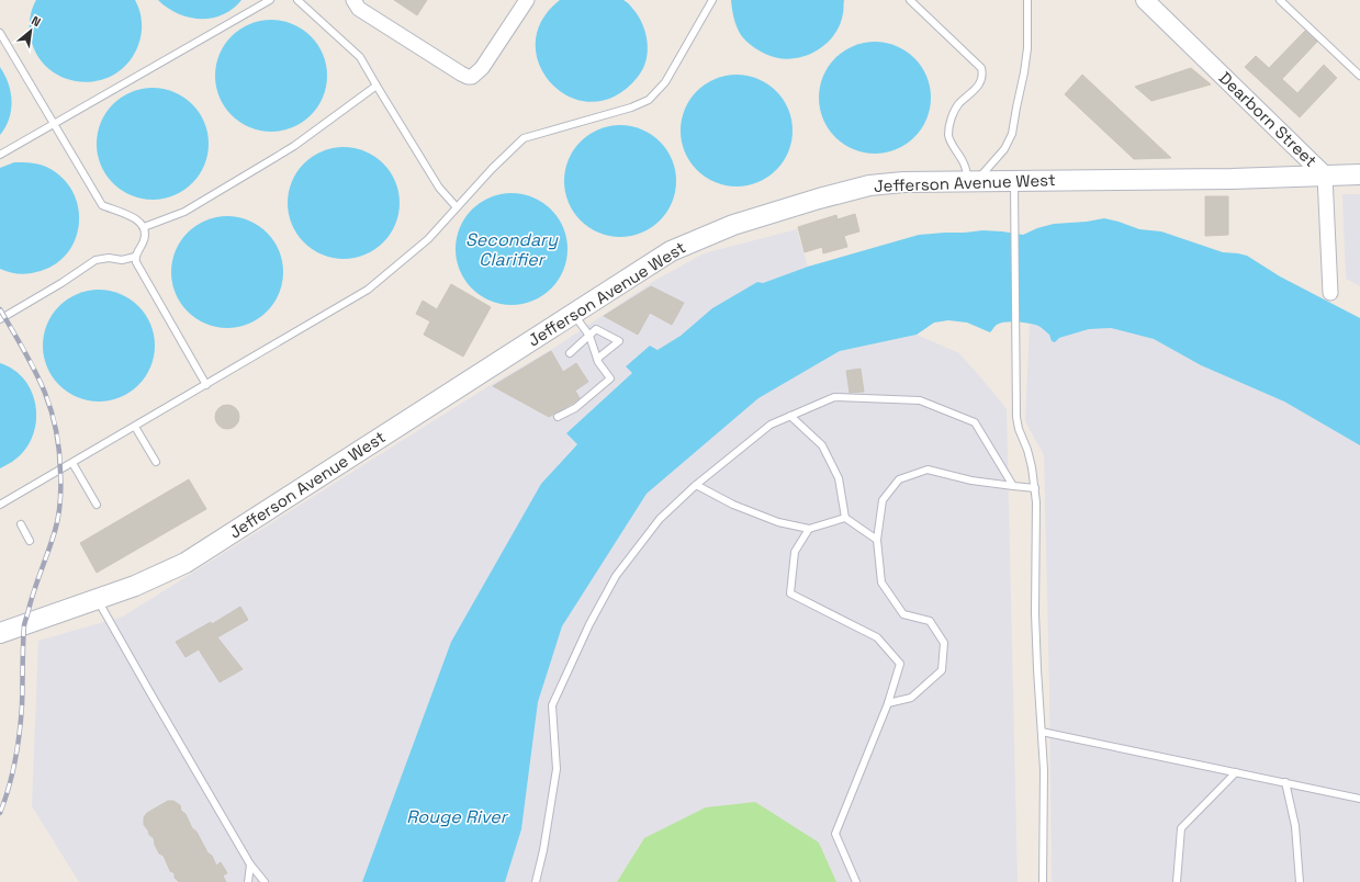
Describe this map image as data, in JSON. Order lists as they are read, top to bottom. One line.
{"streets":{"main road":["Jefferson Avenue West"],"street":["Dearborn Street"]},"crossings":[["Dearborn Street","Jefferson Avenue West"]],"water":["Secondary Clarifier","Rouge River"],"north":"top right"}
